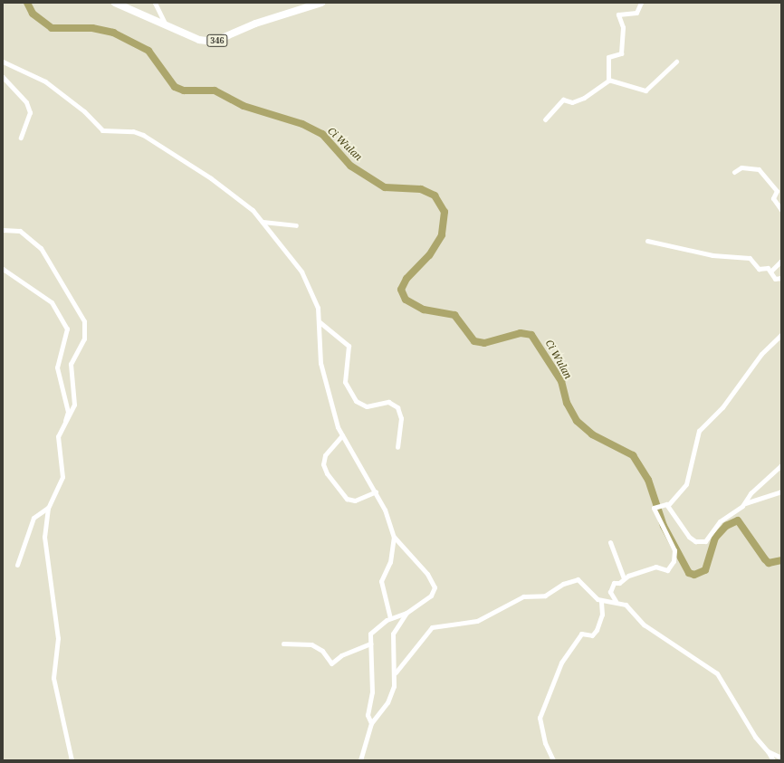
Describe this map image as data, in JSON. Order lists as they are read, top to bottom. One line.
{"streets":{"main road":["346"]},"water":["Ci Wulan"]}
